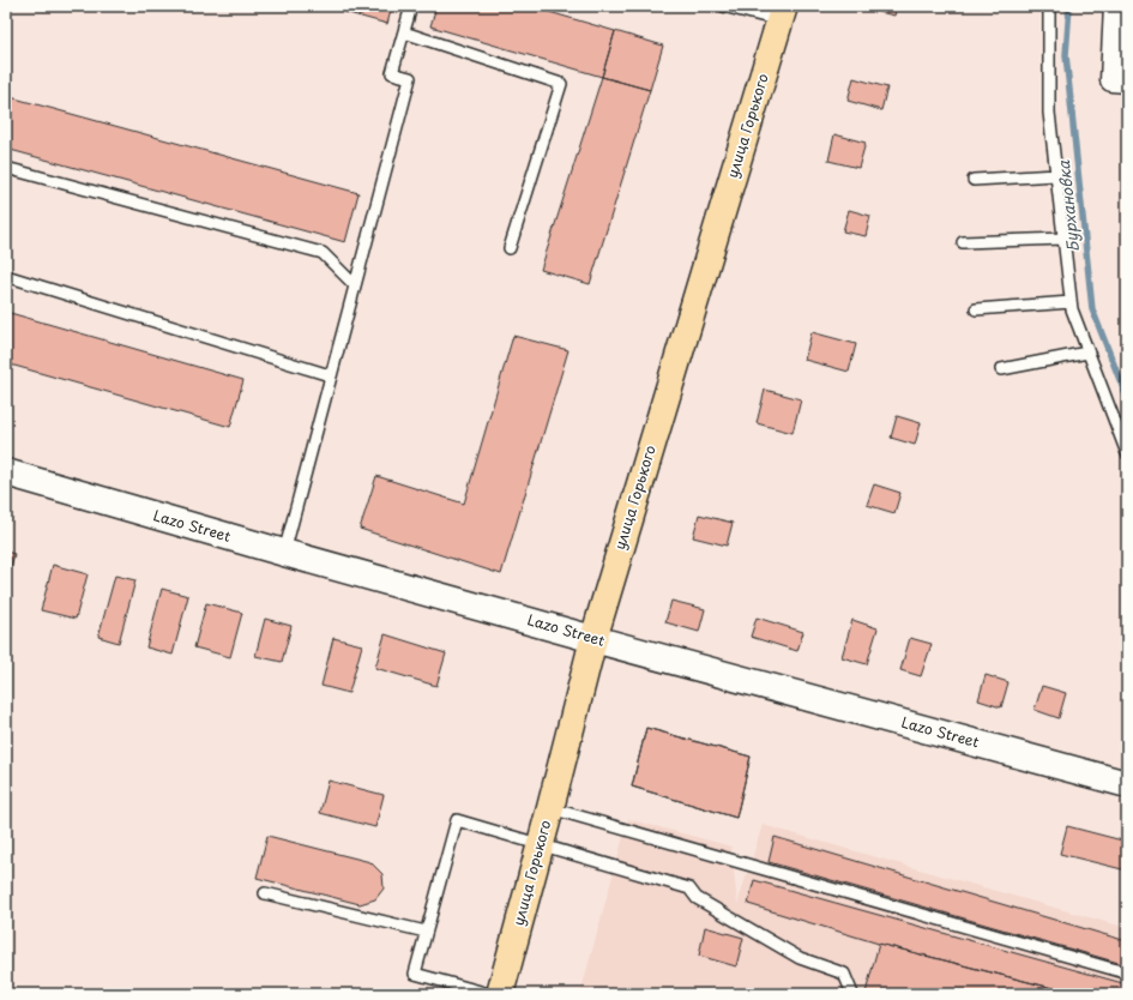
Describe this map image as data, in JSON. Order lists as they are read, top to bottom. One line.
{"streets":{"main road":["улица Горького","Lazo Street"]},"crossings":[["улица Горького","Lazo Street"]],"water":["Бурхановка"]}
